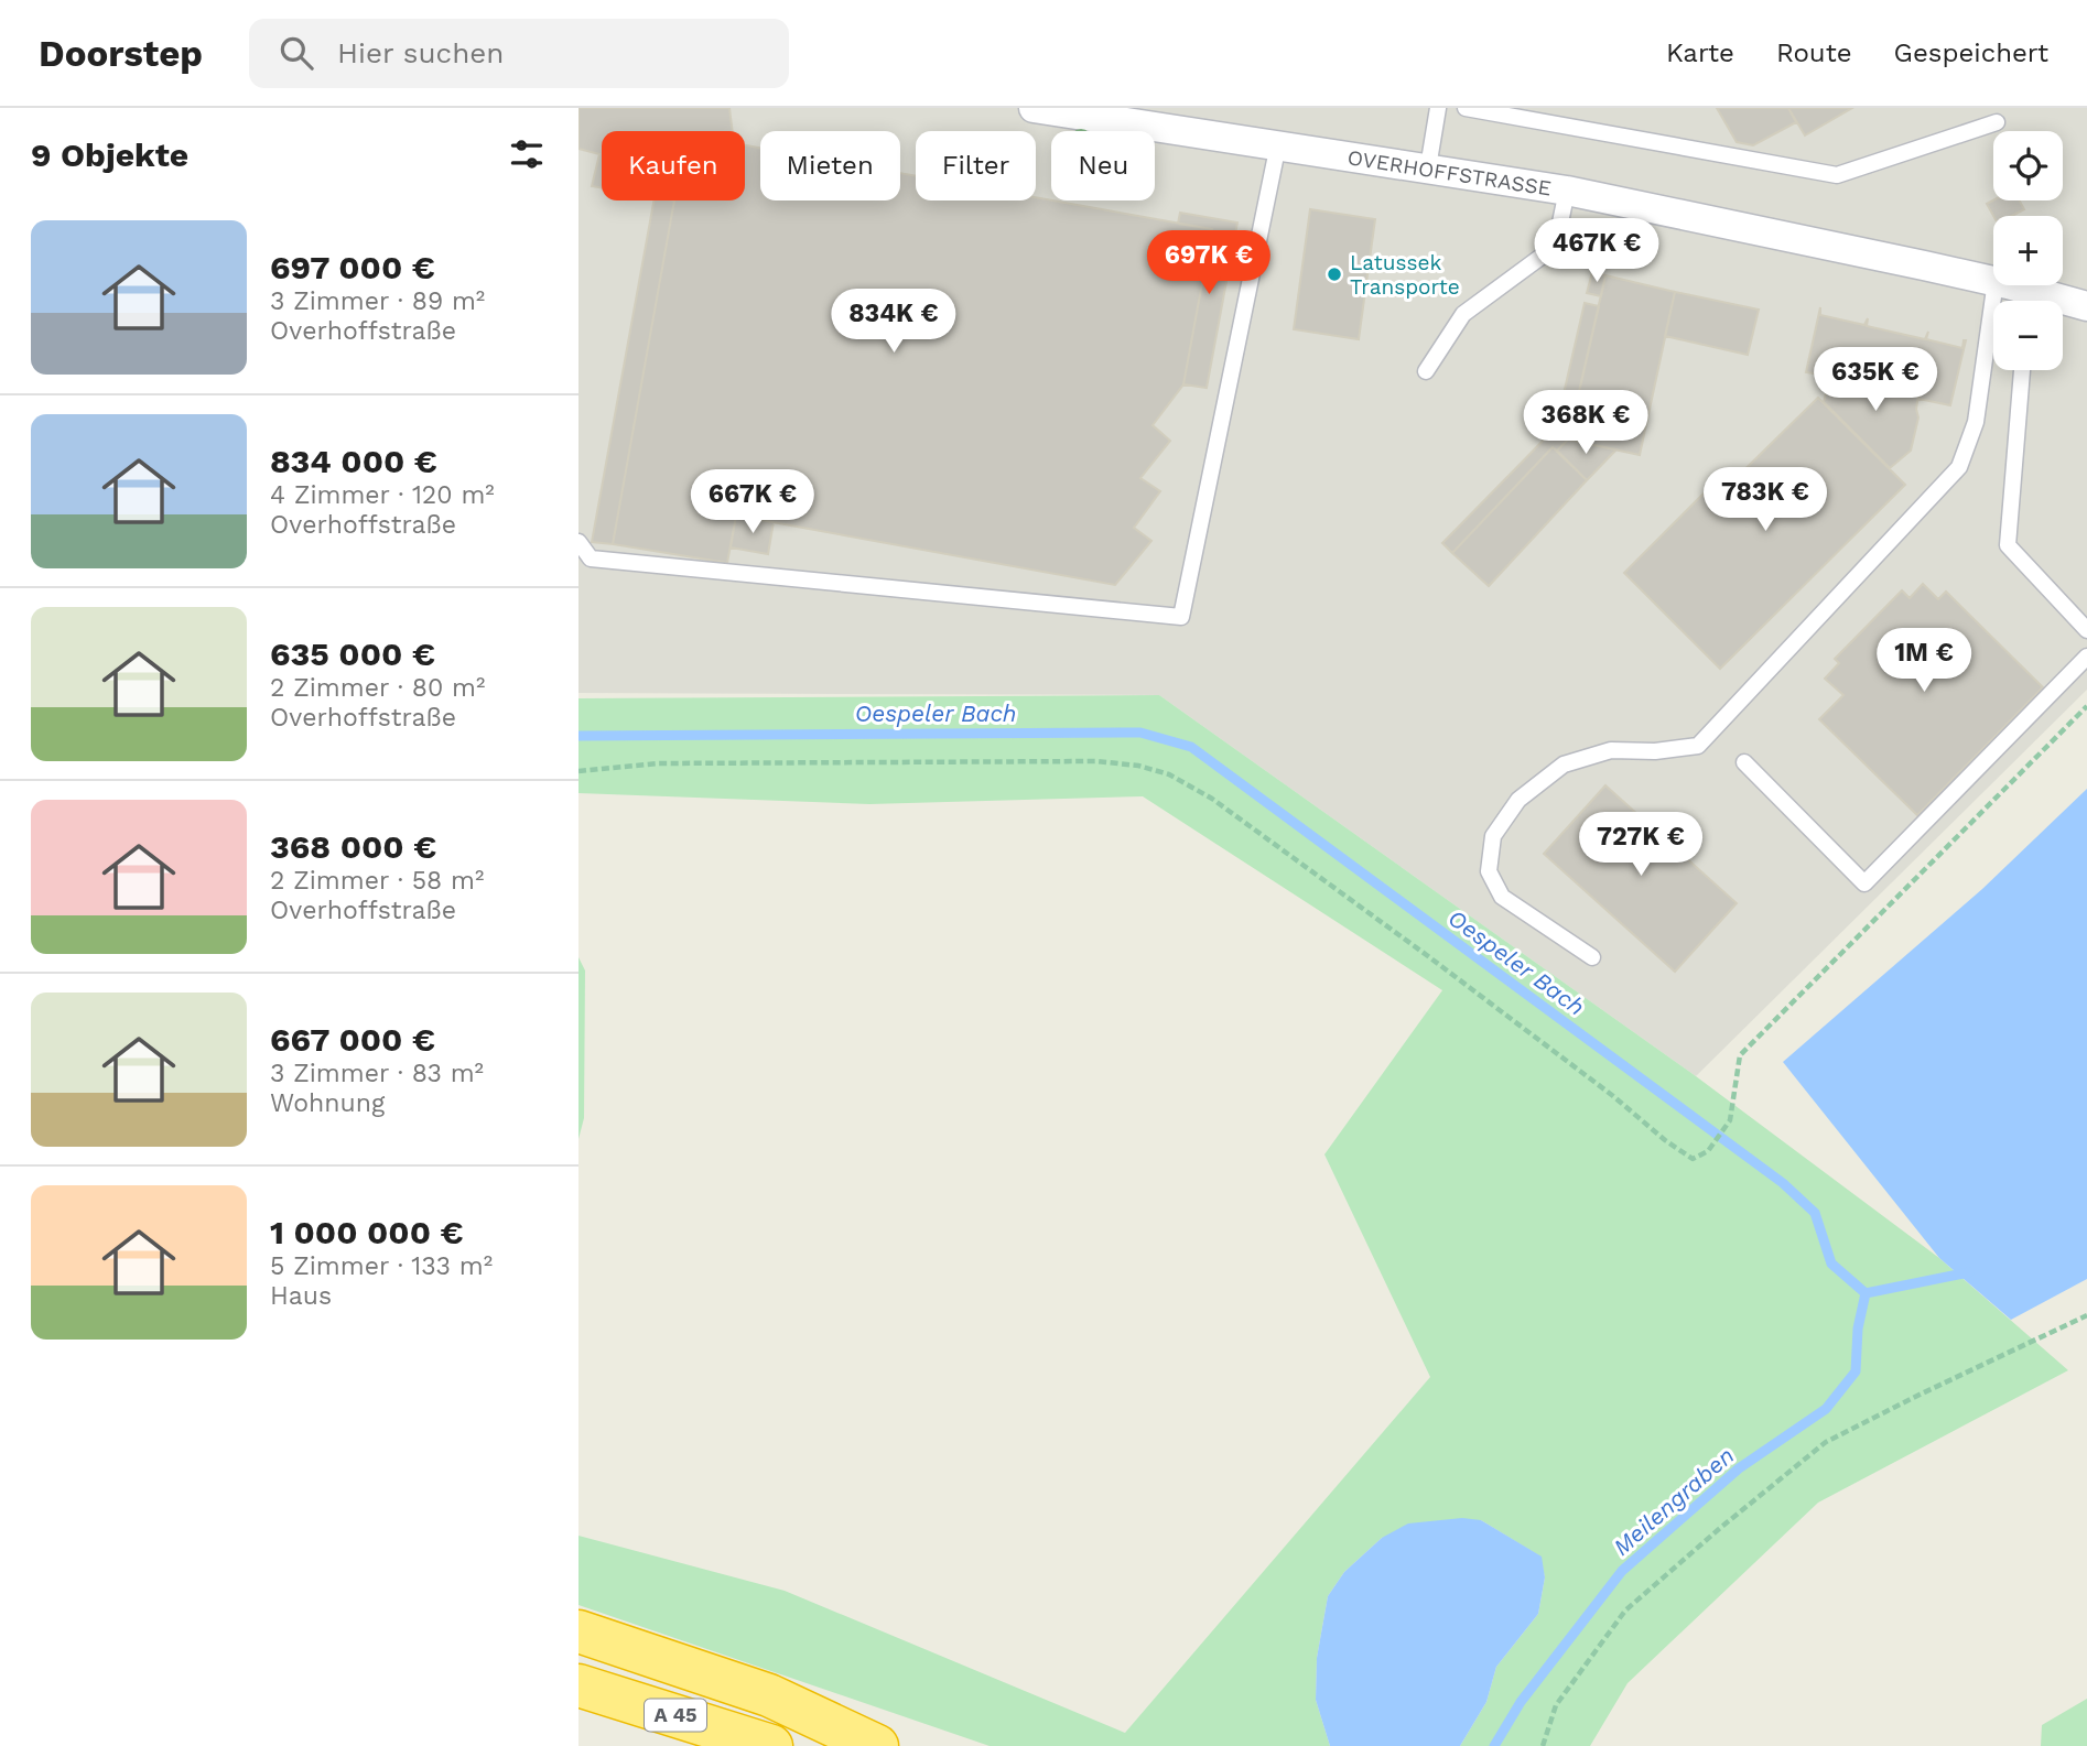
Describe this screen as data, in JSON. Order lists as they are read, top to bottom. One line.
{"streets":{"highway":["A 45"],"street":["OVERHOFFSTRASSE"]},"water":["Oespeler Bach","Meilengraben"],"places":["Latussek Transporte"],"page":{"header":"Doorstep","search":"Hier suchen","nav":["Karte","Route","Gespeichert"],"heading":"9 Objekte","map_buttons":["+","−"],"chip":["Kaufen","Mieten","Filter","Neu"],"list":[{"name":"697 000 €","note":"3 Zimmer · 89 m² · Overhoffstraße"},{"name":"834 000 €","note":"4 Zimmer · 120 m² · Overhoffstraße"},{"name":"635 000 €","note":"2 Zimmer · 80 m² · Overhoffstraße"},{"name":"368 000 €","note":"2 Zimmer · 58 m² · Overhoffstraße"},{"name":"667 000 €","note":"3 Zimmer · 83 m² · Wohnung"},{"name":"1 000 000 €","note":"5 Zimmer · 133 m² · Haus"}],"price":["467K €","697K €","834K €","635K €","368K €","783K €","667K €","1M €","727K €"]}}
